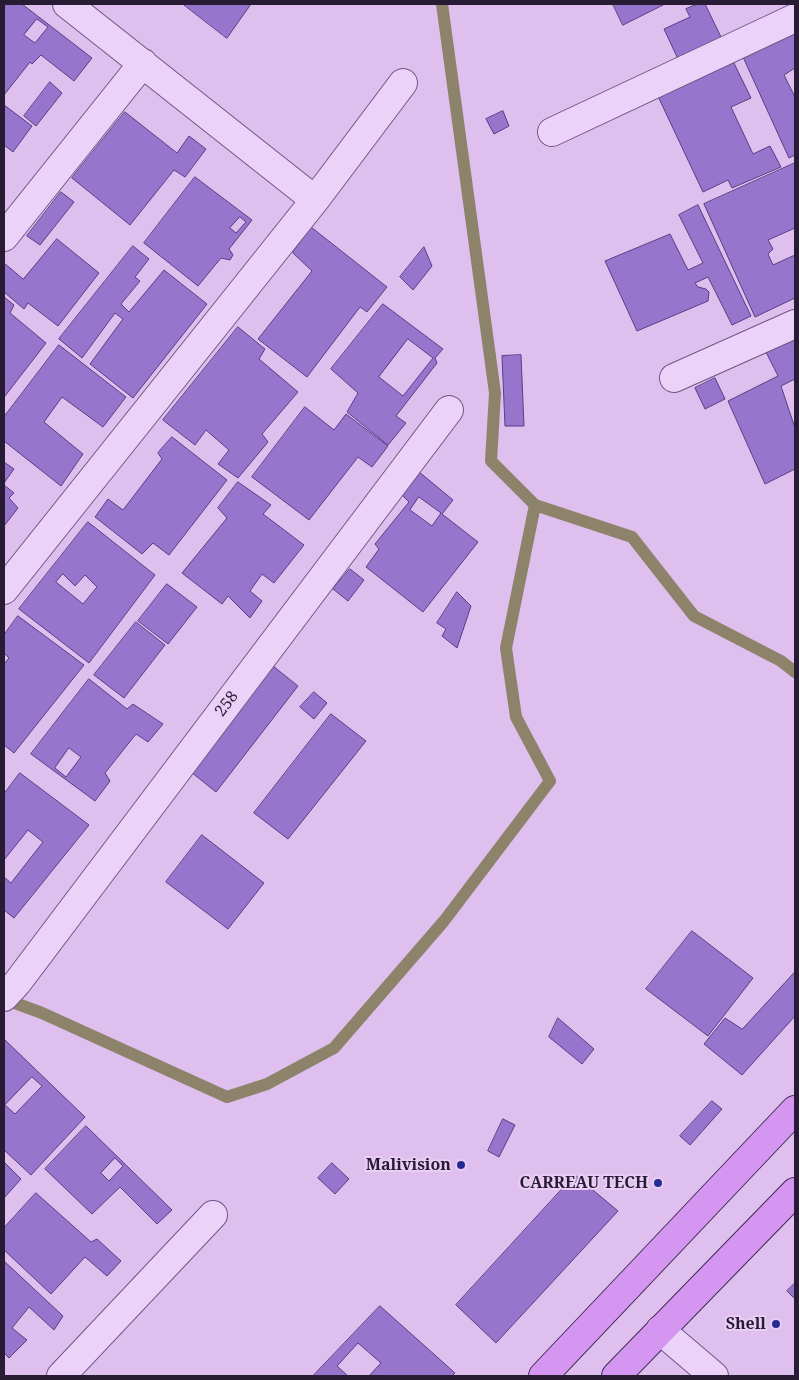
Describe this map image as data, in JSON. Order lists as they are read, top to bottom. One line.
{"streets":{"street":["258"]},"places":["Malivision","CARREAU TECH","Shell"]}
